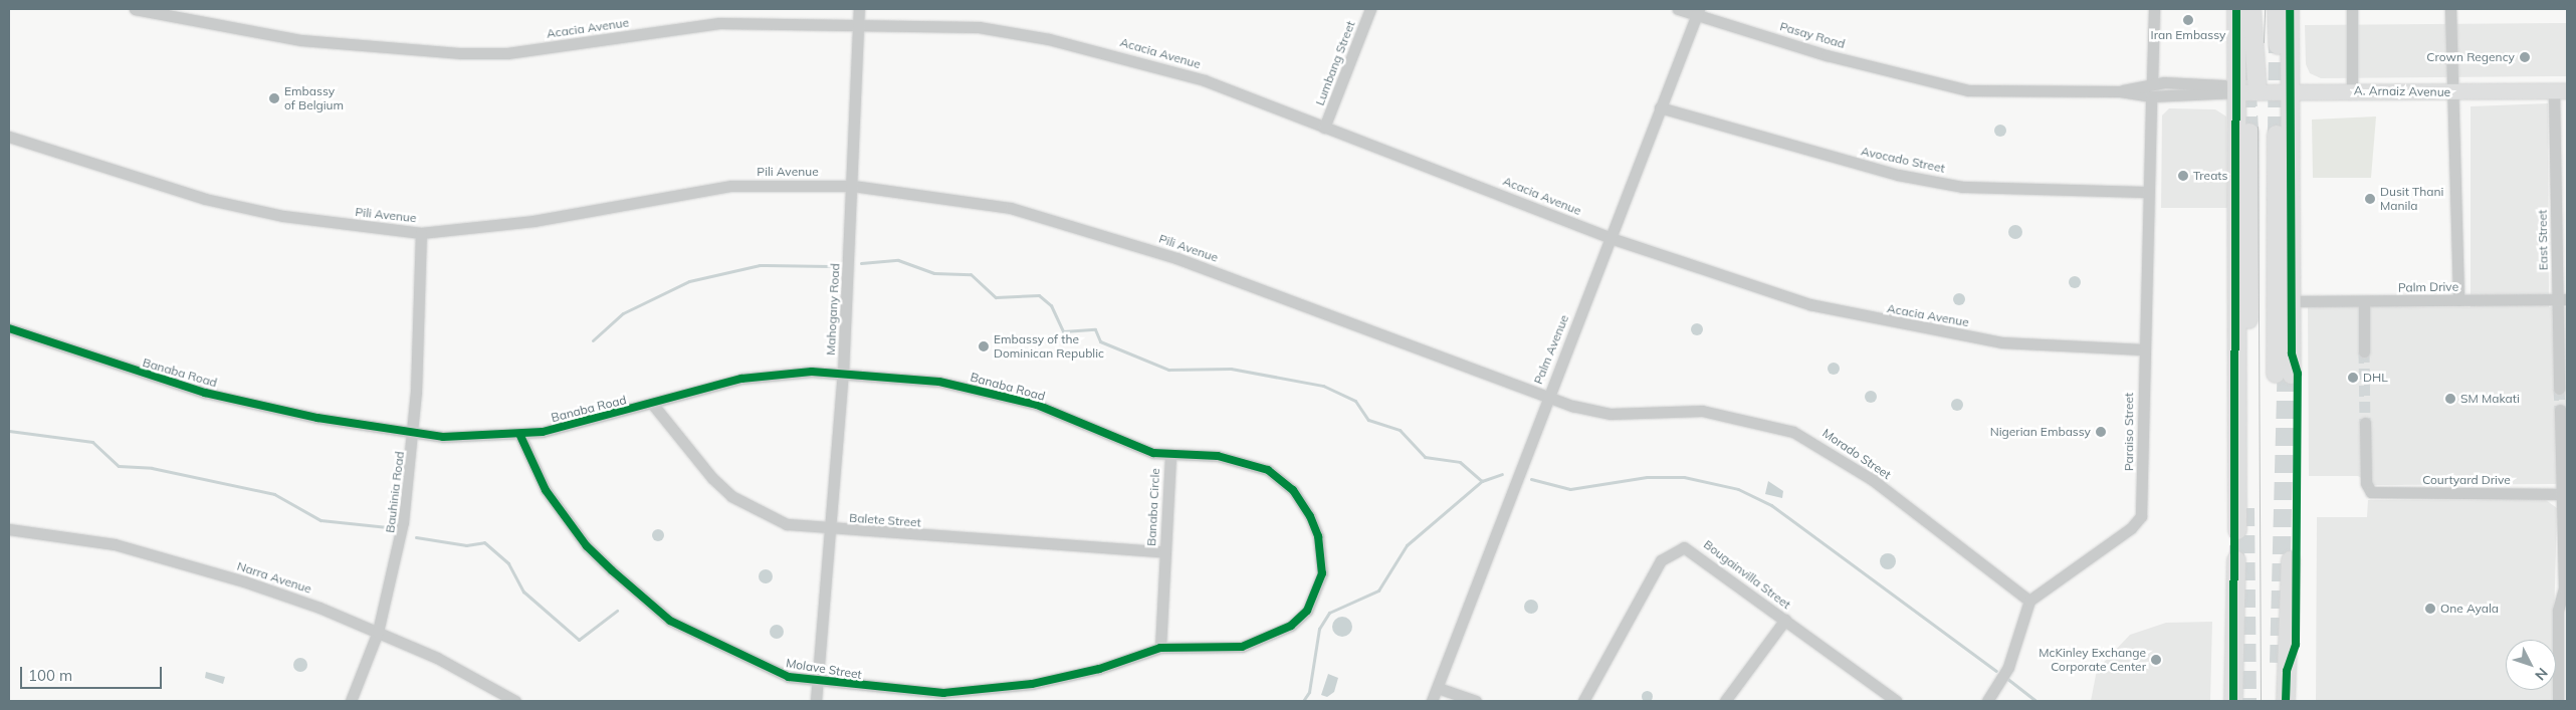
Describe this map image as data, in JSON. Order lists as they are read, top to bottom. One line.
{"streets":{"main road":["A. Arnaiz Avenue"],"street":["Acacia Avenue","Pasay Road","Lumbang Street","Avocado Street","Pili Avenue","East Street","Palm Drive","Mahogany Road","Palm Avenue","Banaba Road","Paraiso Street","Morado Street","Courtyard Drive","Bauhinia Road","Banaba Circle","Balete Street","Bougainvilla Street","Narra Avenue","Molave Street"]},"crossings":[["Acacia Avenue","Lumbang Street"],["Acacia Avenue","Mahogany Road"],["Acacia Avenue","Palm Avenue"],["Acacia Avenue","Paraiso Street"],["Pasay Road","A. Arnaiz Avenue"],["Pasay Road","Palm Avenue"],["Pasay Road","Paraiso Street"],["A. Arnaiz Avenue","East Street"],["Avocado Street","Palm Avenue"],["Avocado Street","Paraiso Street"],["Pili Avenue","Mahogany Road"],["Pili Avenue","Palm Avenue"],["Pili Avenue","Morado Street"],["Pili Avenue","Bauhinia Road"],["East Street","Palm Drive"],["Mahogany Road","Banaba Road"],["Mahogany Road","Balete Street"],["Mahogany Road","Molave Street"],["Palm Avenue","Morado Street"],["Banaba Road","Bauhinia Road"],["Banaba Road","Banaba Circle"],["Banaba Road","Balete Street"],["Banaba Road","Molave Street"],["Paraiso Street","Morado Street"],["Bauhinia Road","Narra Avenue"],["Banaba Circle","Balete Street"],["Banaba Circle","Molave Street"]],"places":["Iran Embassy","Crown Regency","Embassy of Belgium","Treats","Dusit Thani Manila","Embassy of the Dominican Republic","DHL","SM Makati","Nigerian Embassy","One Ayala","McKinley Exchange Corporate Center"],"scale_bar":"100 m","north":"bottom right"}
